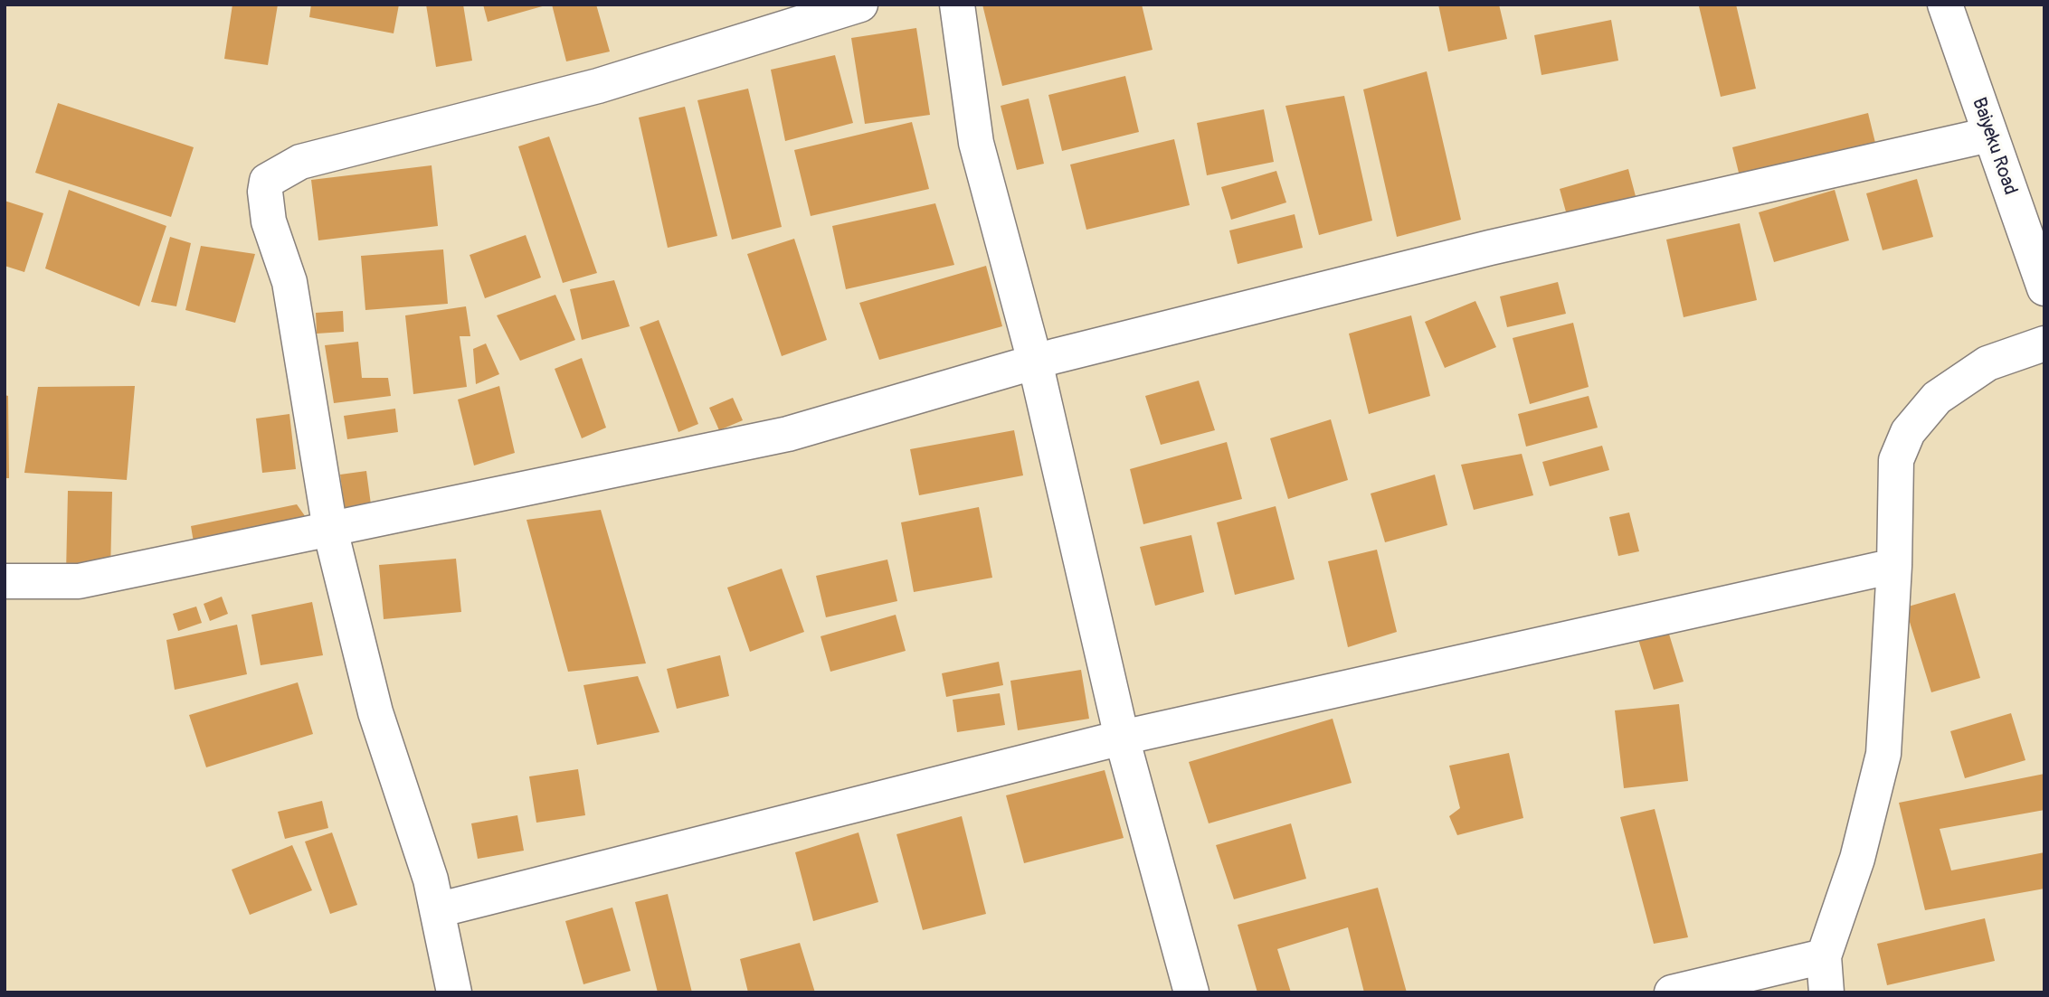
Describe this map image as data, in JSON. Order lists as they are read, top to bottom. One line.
{"streets":{"street":["Baiyeku Road"]}}
